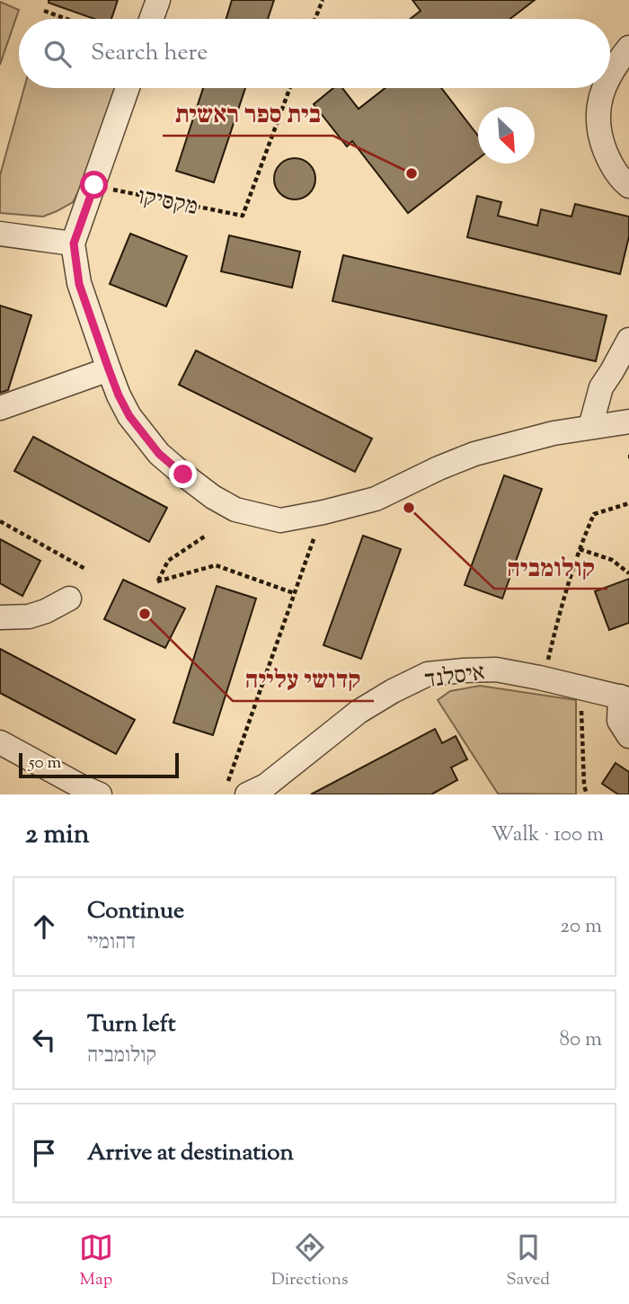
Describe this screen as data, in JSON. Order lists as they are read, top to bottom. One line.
{"streets":{"street":["איסלנד"],"path":["מקסיקו"]},"places":["בית ספר ראשית","קולומביה","קדושי עלייה"],"scale_bar":"50 m","north":"bottom right","page":{"search":"Search here","scale":"50 m","heading":["2 min","Walk · 100 m"],"list":[["Continue","דהומיי","20 m"],["Turn left","קולומביה","80 m"],"Arrive at destination"],"nav":["Map","Directions","Saved"]}}
